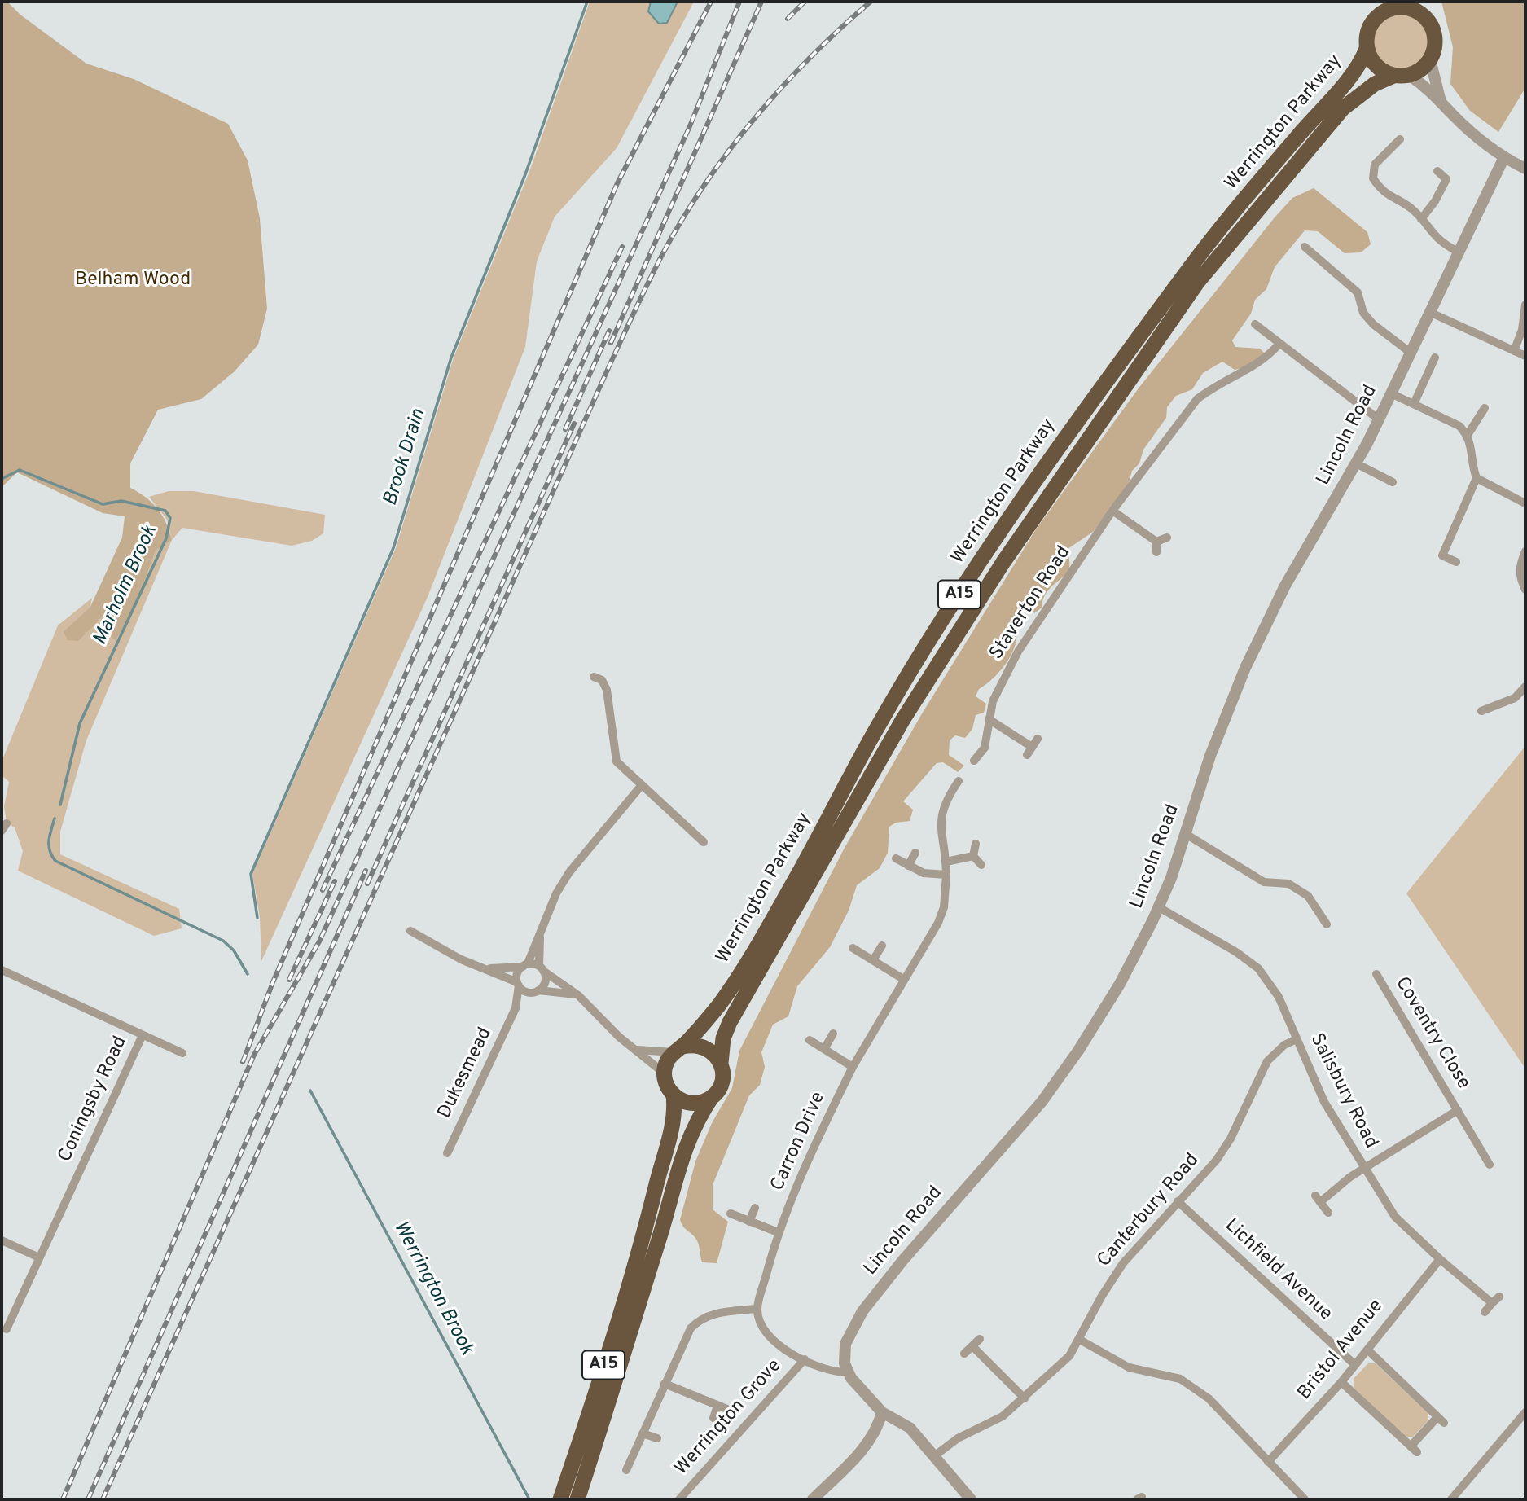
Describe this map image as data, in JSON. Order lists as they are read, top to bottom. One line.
{"streets":{"highway":["Werrington Parkway","A15"],"street":["Lincoln Road","Staverton Road","Coventry Close","Dukesmead","Salisbury Road","Coningsby Road","Carron Drive","Canterbury Road","Lichfield Avenue","Bristol Avenue","Werrington Grove"]},"crossings":[["Werrington Parkway","A15"],["Lincoln Road","Salisbury Road"],["Coventry Close","Salisbury Road"],["Salisbury Road","Canterbury Road"],["Salisbury Road","Bristol Avenue"],["Canterbury Road","Lichfield Avenue"],["Lichfield Avenue","Bristol Avenue"]],"water":["Brook Drain","Marholm Brook","Werrington Brook"],"parks":["Belham Wood"]}
